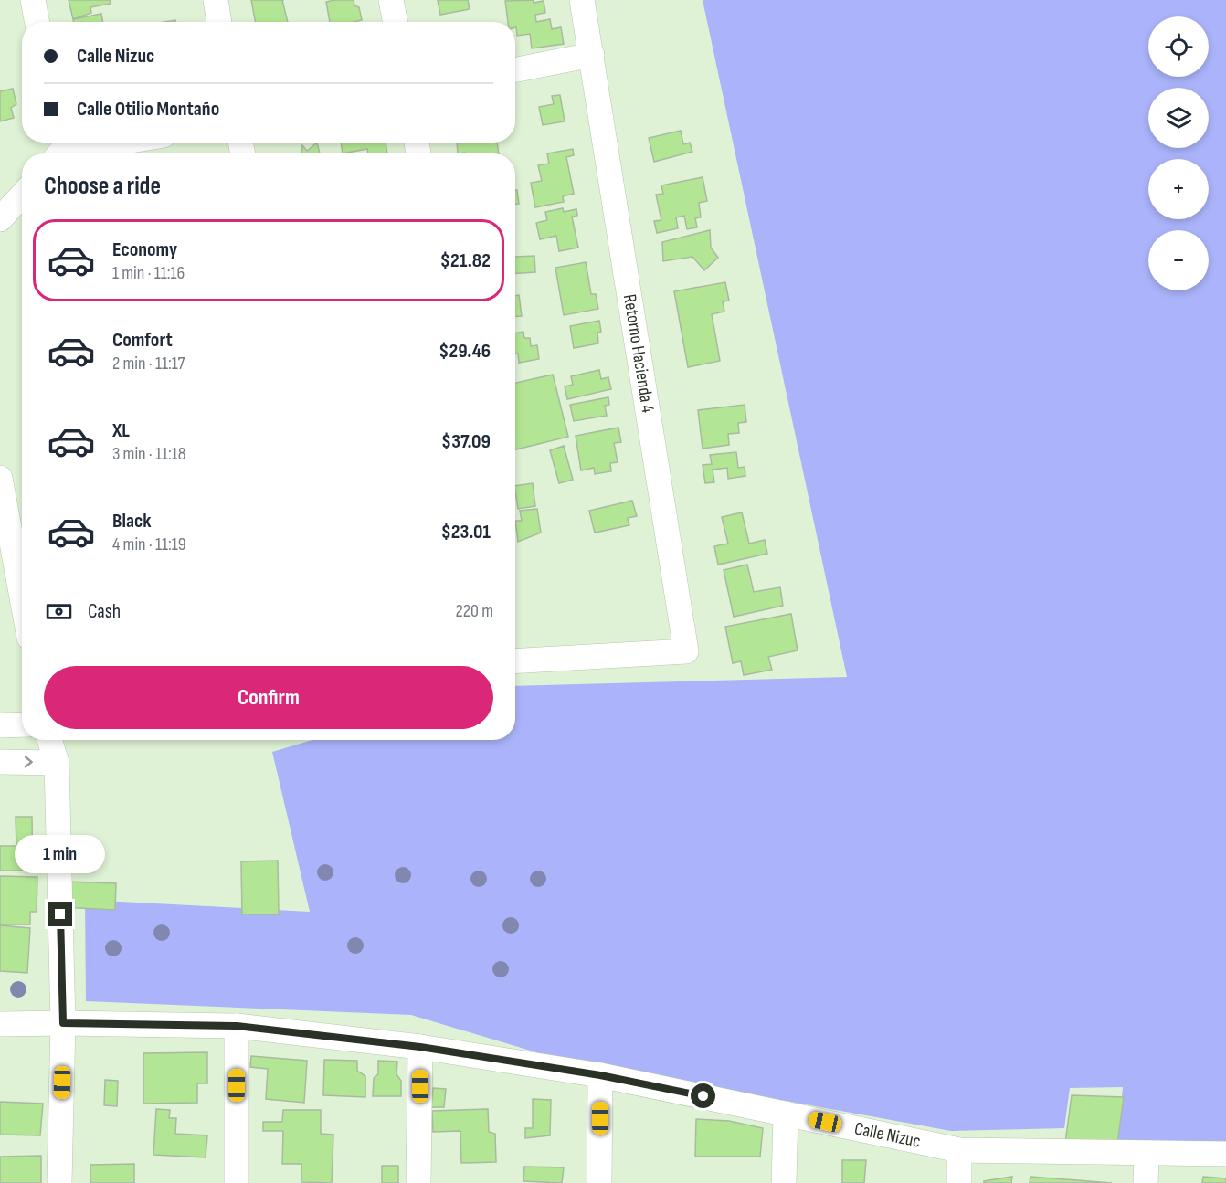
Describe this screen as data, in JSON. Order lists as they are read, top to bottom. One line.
{"streets":{"street":["Retorno Hacienda 4","Calle Nizuc"]},"page":{"map_buttons":["+","−"],"banner":["Calle Nizuc","Calle Otilio Montaño"],"heading":"Choose a ride","list":[{"name":"Economy","note":"1 min · 11:16","value":"$21.82"},{"name":"Comfort","note":"2 min · 11:17","value":"$29.46"},{"name":"XL","note":"3 min · 11:18","value":"$37.09"},{"name":"Black","note":"4 min · 11:19","value":"$23.01"}],"pay":["Cash","220 m"],"buttons":"Confirm","bubble":"1 min"}}
